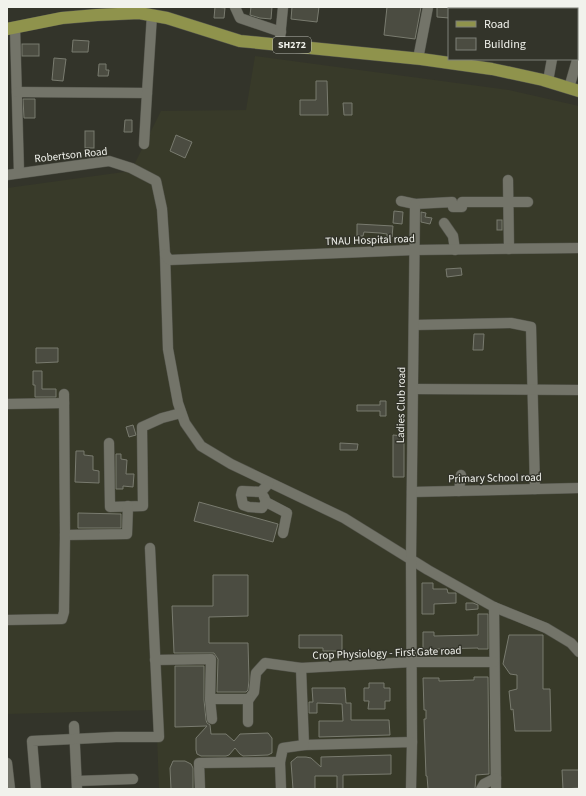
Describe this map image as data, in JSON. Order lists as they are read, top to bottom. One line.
{"streets":{"main road":["SH272"],"street":["Robertson Road","TNAU Hospital road","Ladies Club road","Primary School road","Crop Physiology - First Gate road"]},"crossings":[["Robertson Road","TNAU Hospital road"],["TNAU Hospital road","Ladies Club road"],["Ladies Club road","Primary School road"],["Ladies Club road","Crop Physiology - First Gate road"]],"legend":["Road","Building"]}
